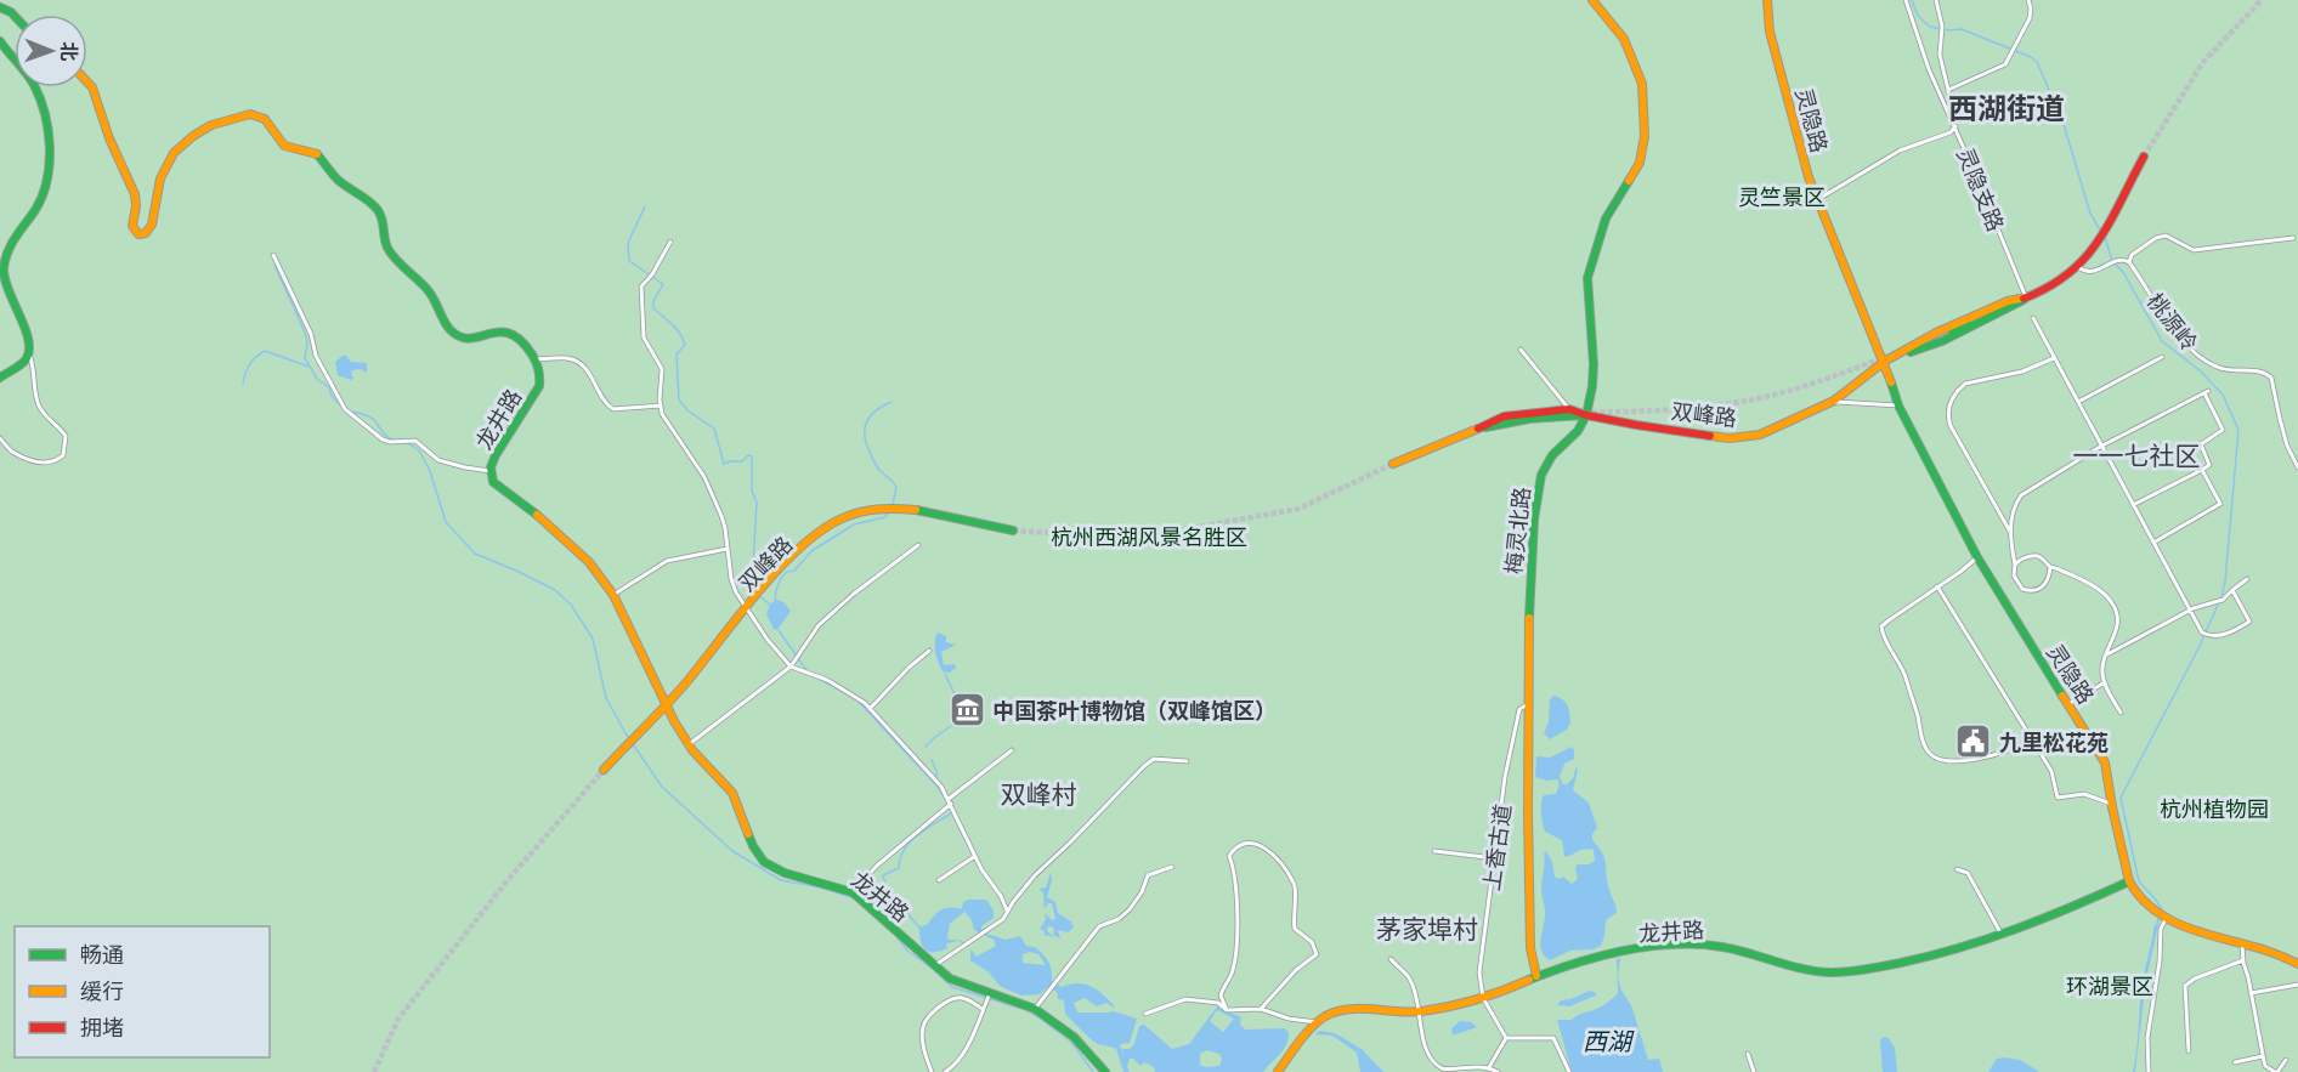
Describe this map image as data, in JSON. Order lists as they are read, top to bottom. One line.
{"streets":{"street":["灵隐路","灵隐支路","桃源岭","双峰路","龙井路","梅灵北路","上香古道"]},"crossings":[["灵隐路","双峰路"],["灵隐路","龙井路"],["灵隐支路","双峰路"],["双峰路","龙井路"],["双峰路","梅灵北路"],["龙井路","梅灵北路"],["龙井路","上香古道"],["梅灵北路","上香古道"]],"districts":["西湖街道","一一七社区","双峰村","茅家埠村"],"water":["西湖"],"parks":["灵竺景区","杭州西湖风景名胜区","杭州植物园","环湖景区"],"places":{"museum":["中国茶叶博物馆（双峰馆区）"],"public building":["九里松花苑"]},"legend":["畅通","缓行","拥堵"],"north":"right"}
